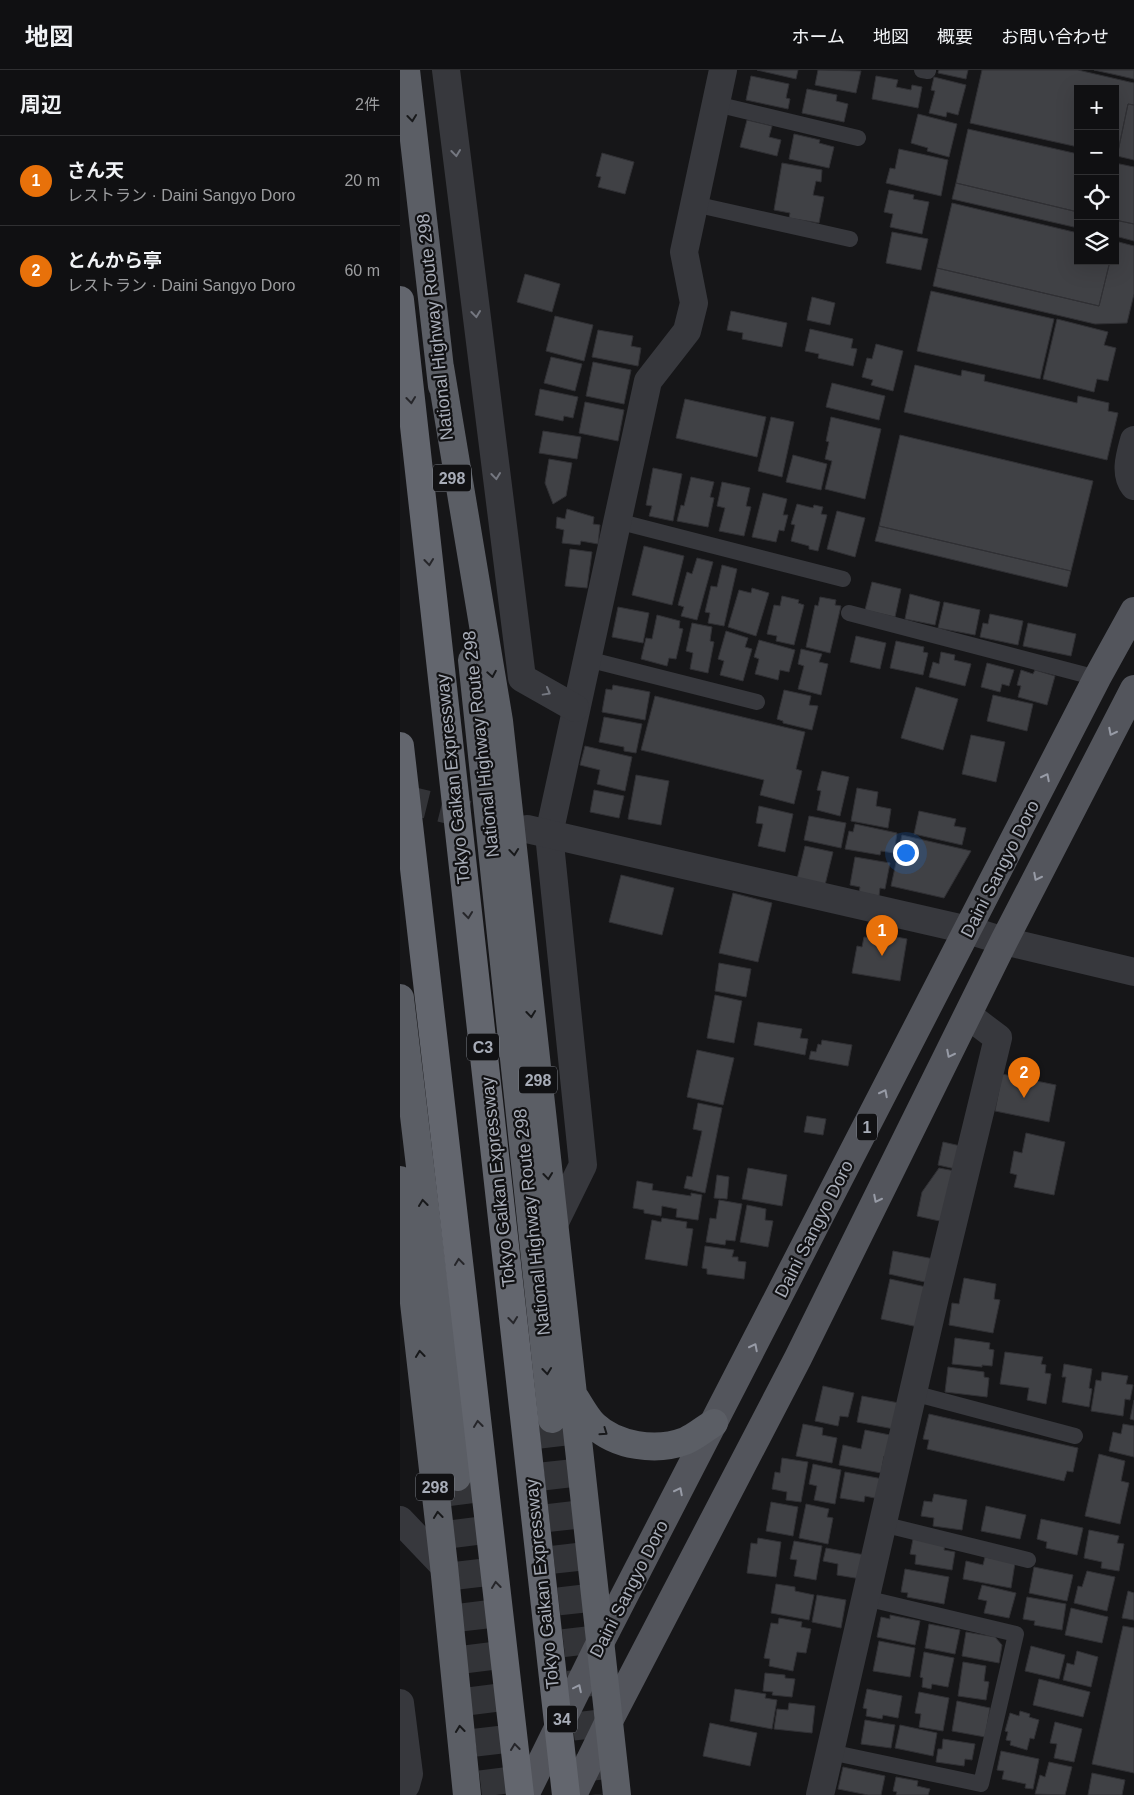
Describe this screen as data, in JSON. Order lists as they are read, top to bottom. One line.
{"streets":{"highway":["National Highway Route 298","298","Tokyo Gaikan Expressway","C3"],"main road":["Daini Sangyo Doro","1","34"]},"crossings":[["National Highway Route 298","298"],["298","Daini Sangyo Doro"]],"page":{"header":"地図","nav":["ホーム","地図","概要","お問い合わせ"],"heading":["周辺","2件"],"map_buttons":["+","−"],"list":[{"mark":"1","name":"さん天","note":"レストラン · Daini Sangyo Doro","value":"20 m"},{"mark":"2","name":"とんから亭","note":"レストラン · Daini Sangyo Doro","value":"60 m"}],"pins":["1","2"]}}
